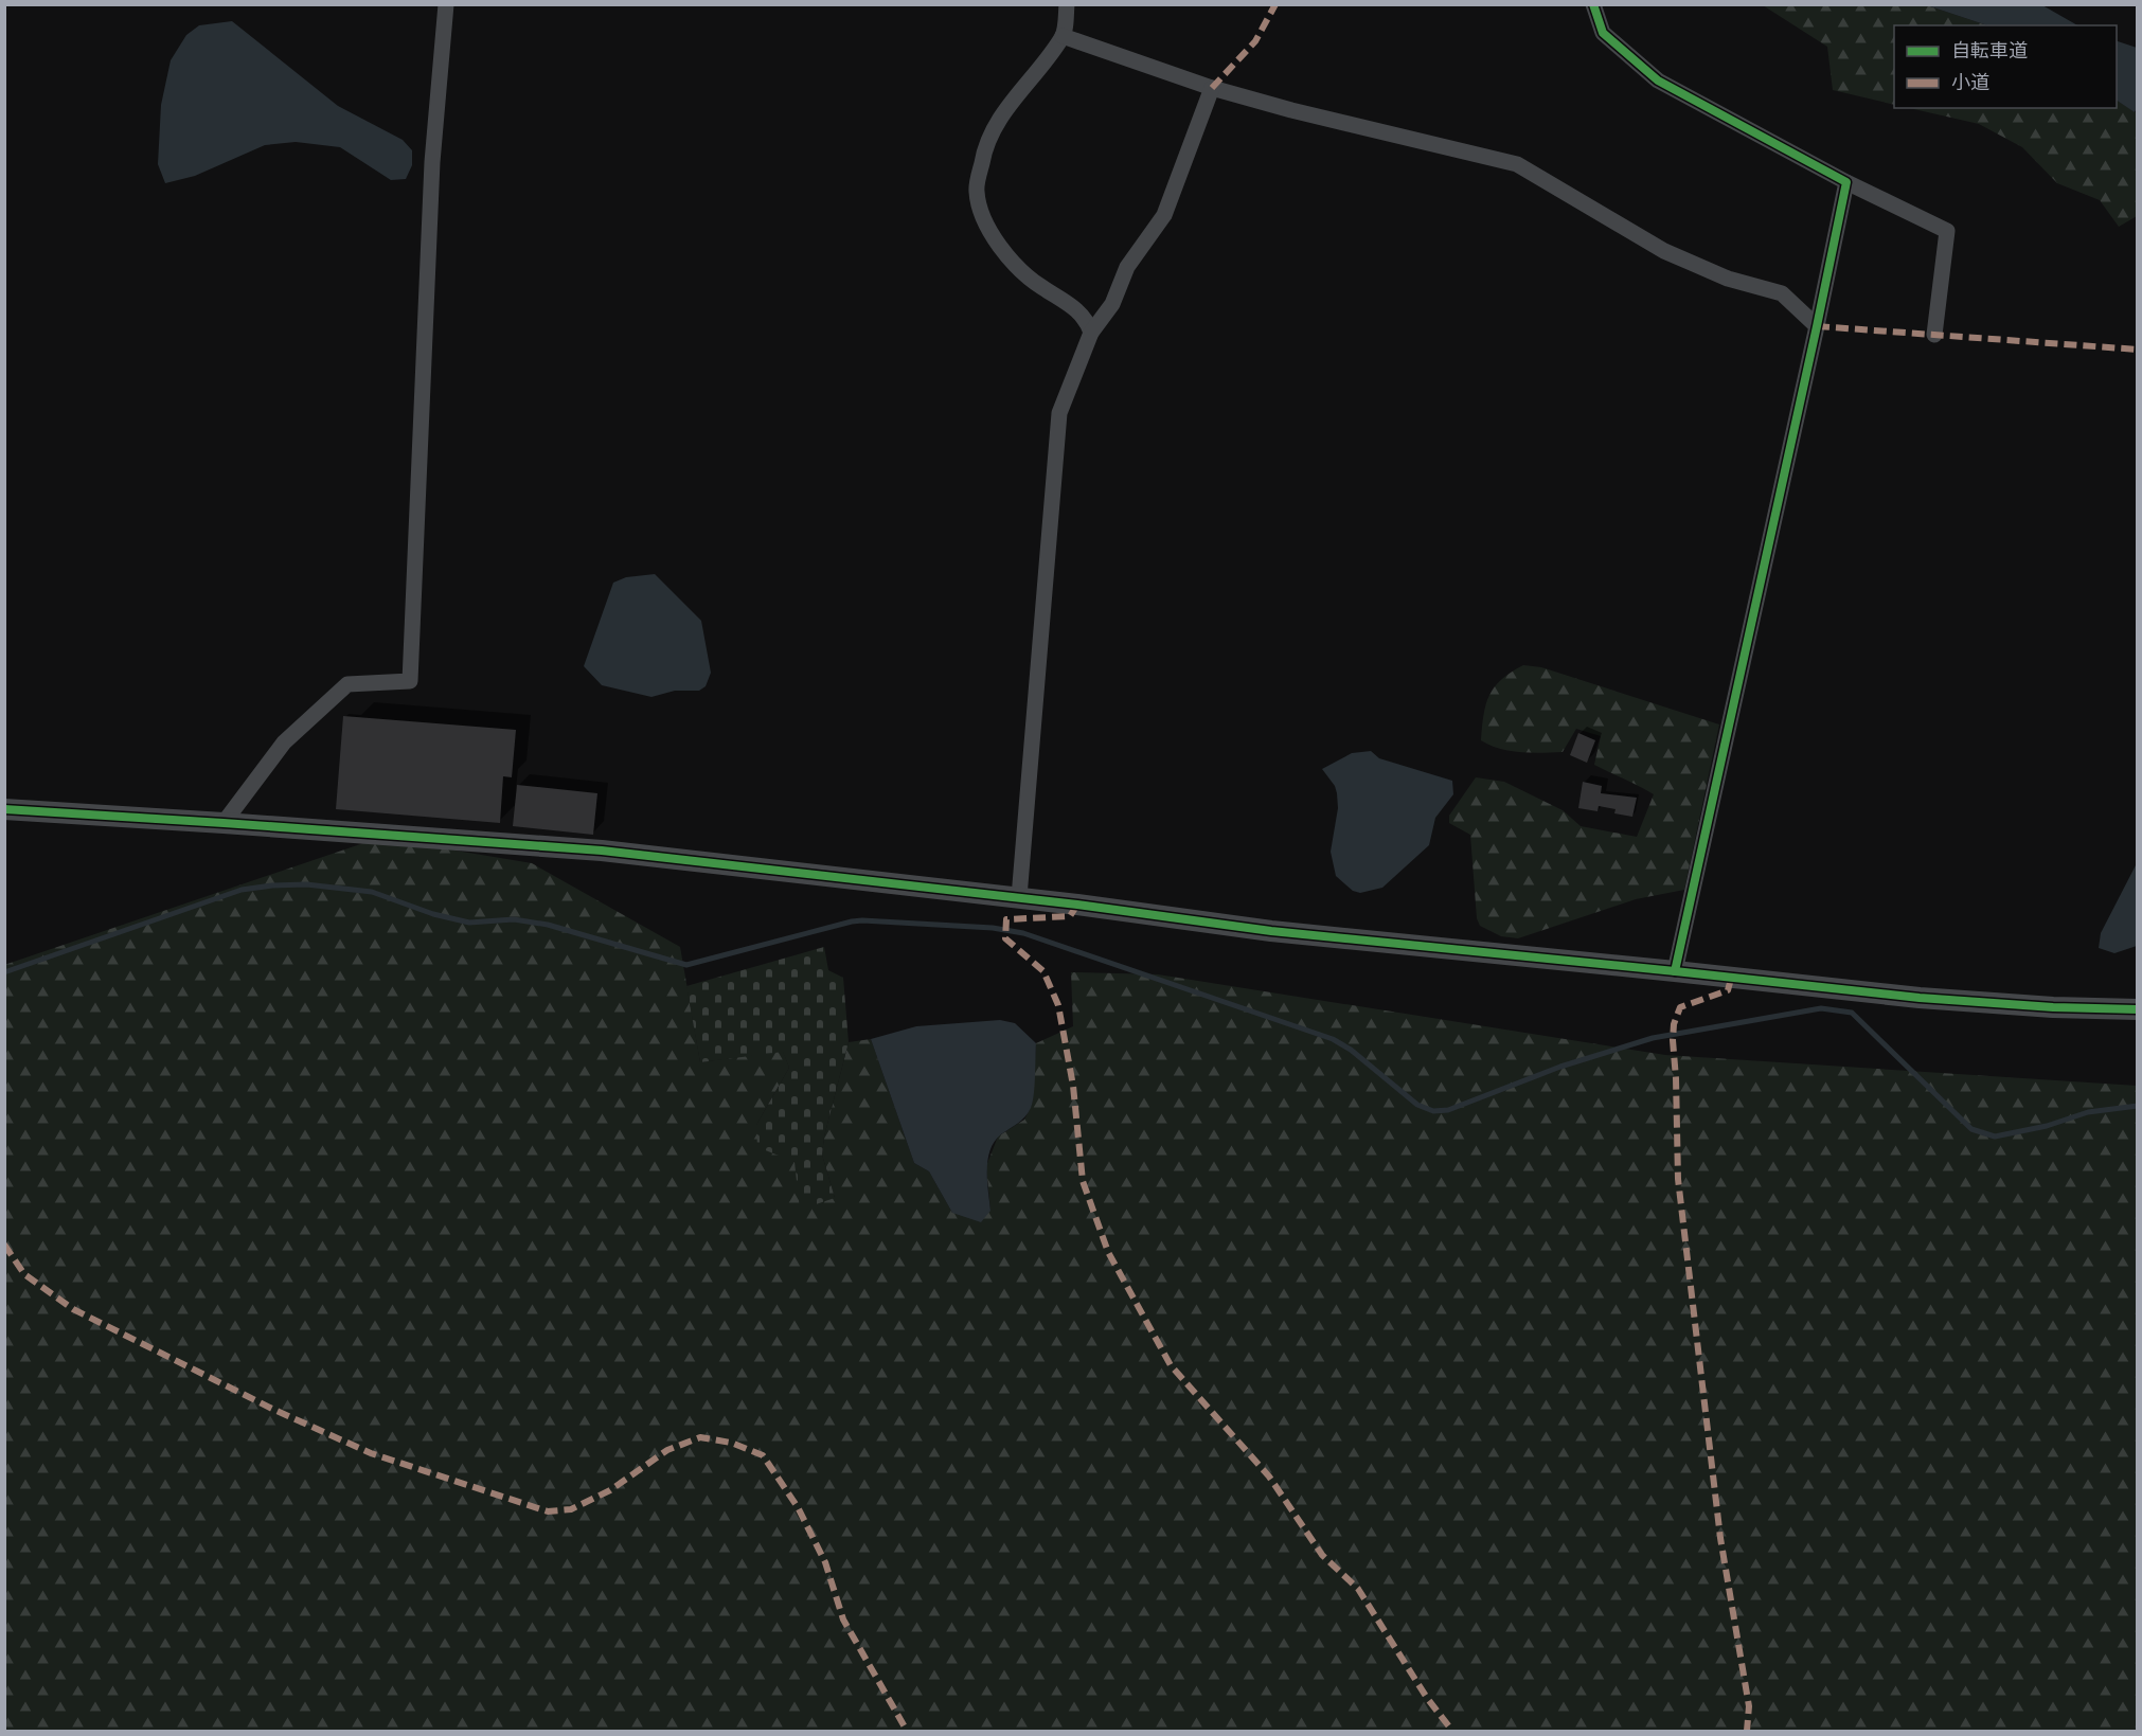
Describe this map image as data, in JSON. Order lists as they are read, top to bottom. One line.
{"legend":["自転車道","小道"]}
